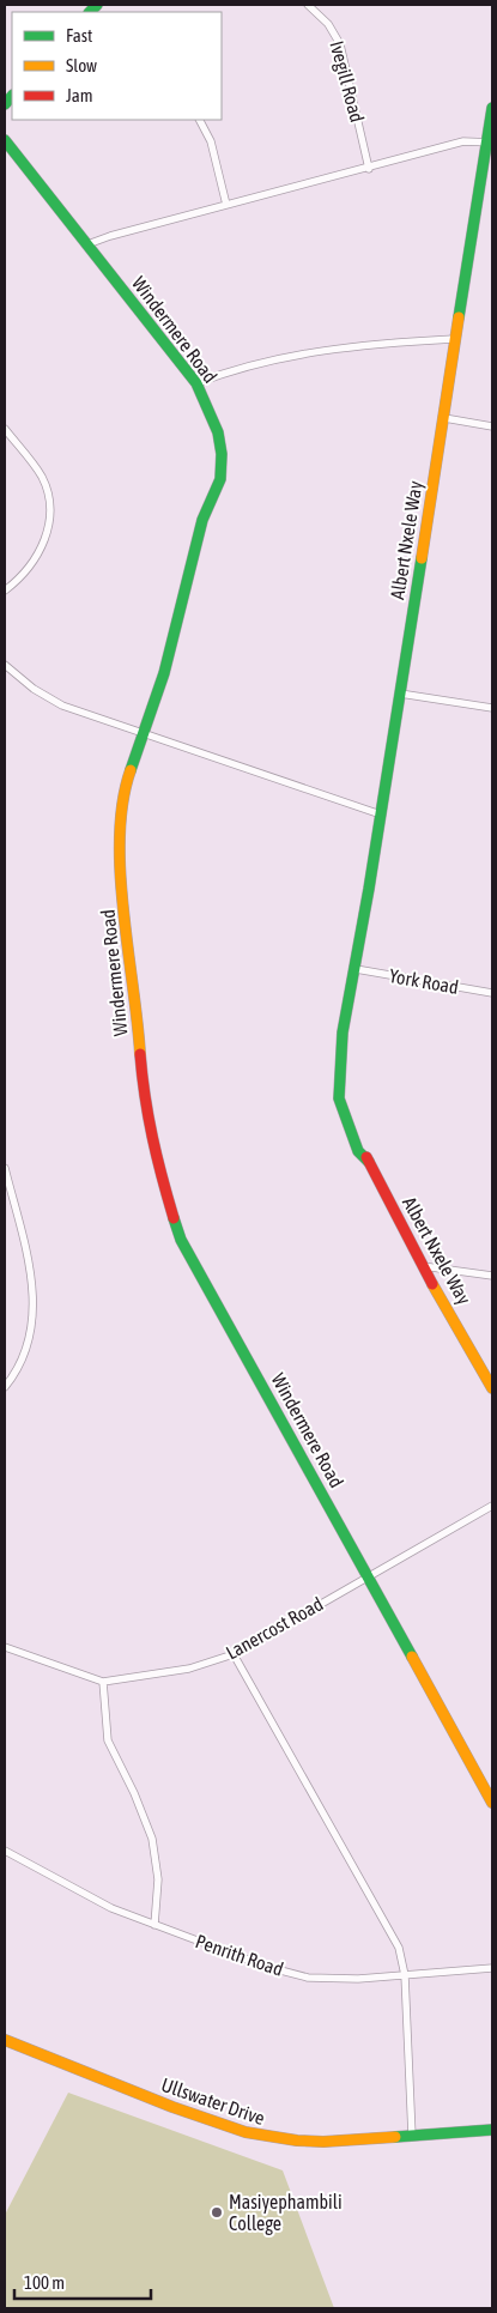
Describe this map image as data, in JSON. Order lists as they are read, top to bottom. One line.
{"streets":{"street":["Ivegill Road","Windermere Road","Albert Nxele Way","York Road","Lanercost Road","Penrith Road","Ullswater Drive"]},"crossings":[["Windermere Road","Lanercost Road"],["Albert Nxele Way","York Road"]],"places":["Masiyephambili College"],"legend":["Fast","Slow","Jam"],"scale_bar":"100 m"}
